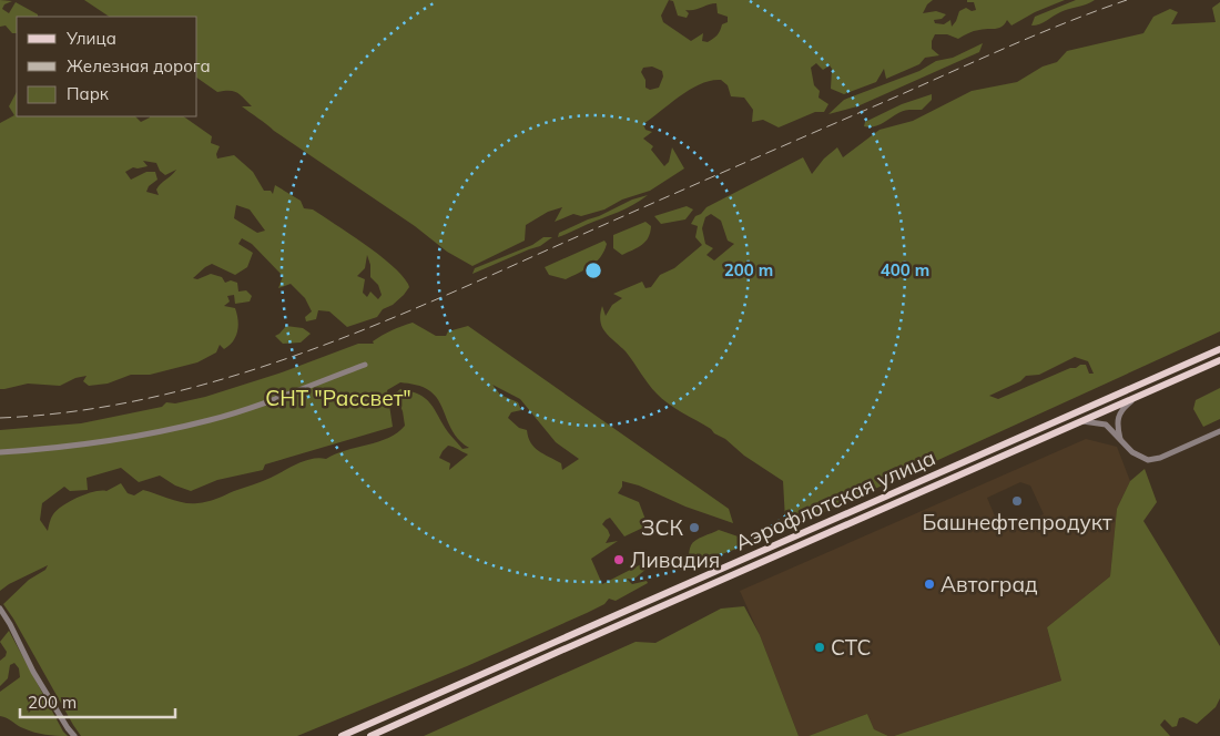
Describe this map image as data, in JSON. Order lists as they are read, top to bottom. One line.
{"streets":{"main road":["Аэрофлотская улица"]},"parks":["СНТ \"Рассвет\""],"places":["Башнефтепродукт","ЗСК","Ливадия","Автоград","СТС"],"legend":["Улица","Железная дорога","Парк"],"scale_bar":"200 m","rings":["200 m","400 m"]}
